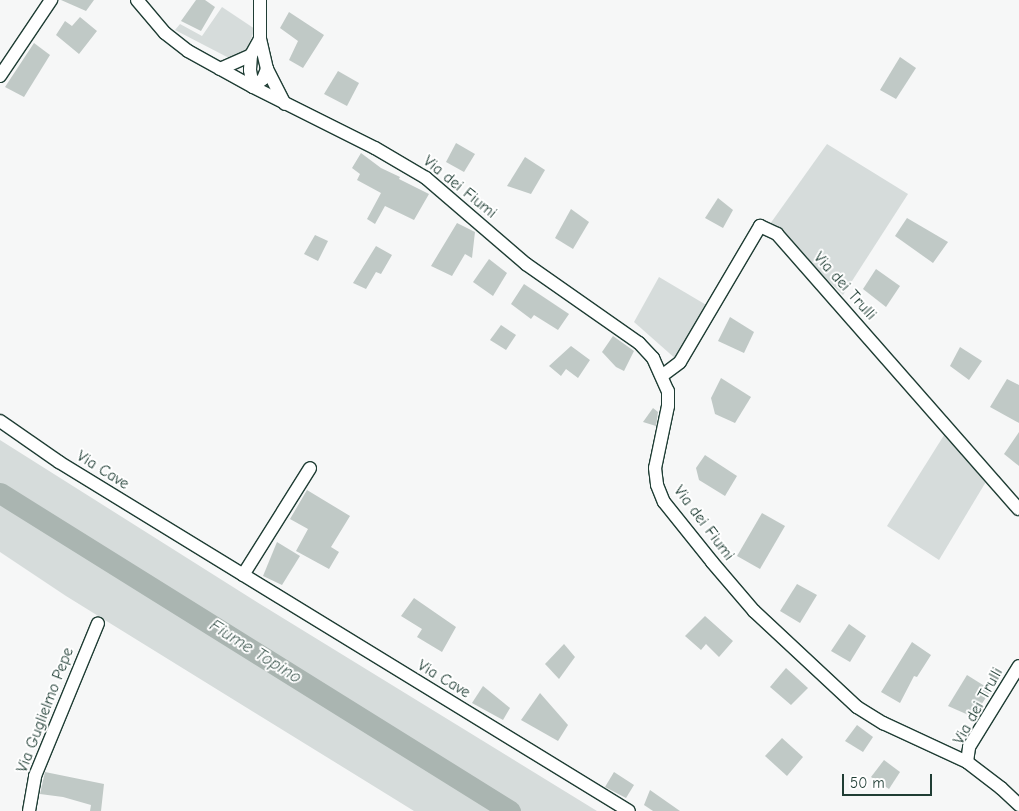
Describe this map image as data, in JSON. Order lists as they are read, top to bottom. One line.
{"streets":{"street":["Via dei Fiumi","Via dei Trulli","Via Cave","Via Guglielmo Pepe"]},"crossings":[["Via dei Fiumi","Via dei Trulli"]],"water":["Fiume Topino"],"scale_bar":"50 m"}
